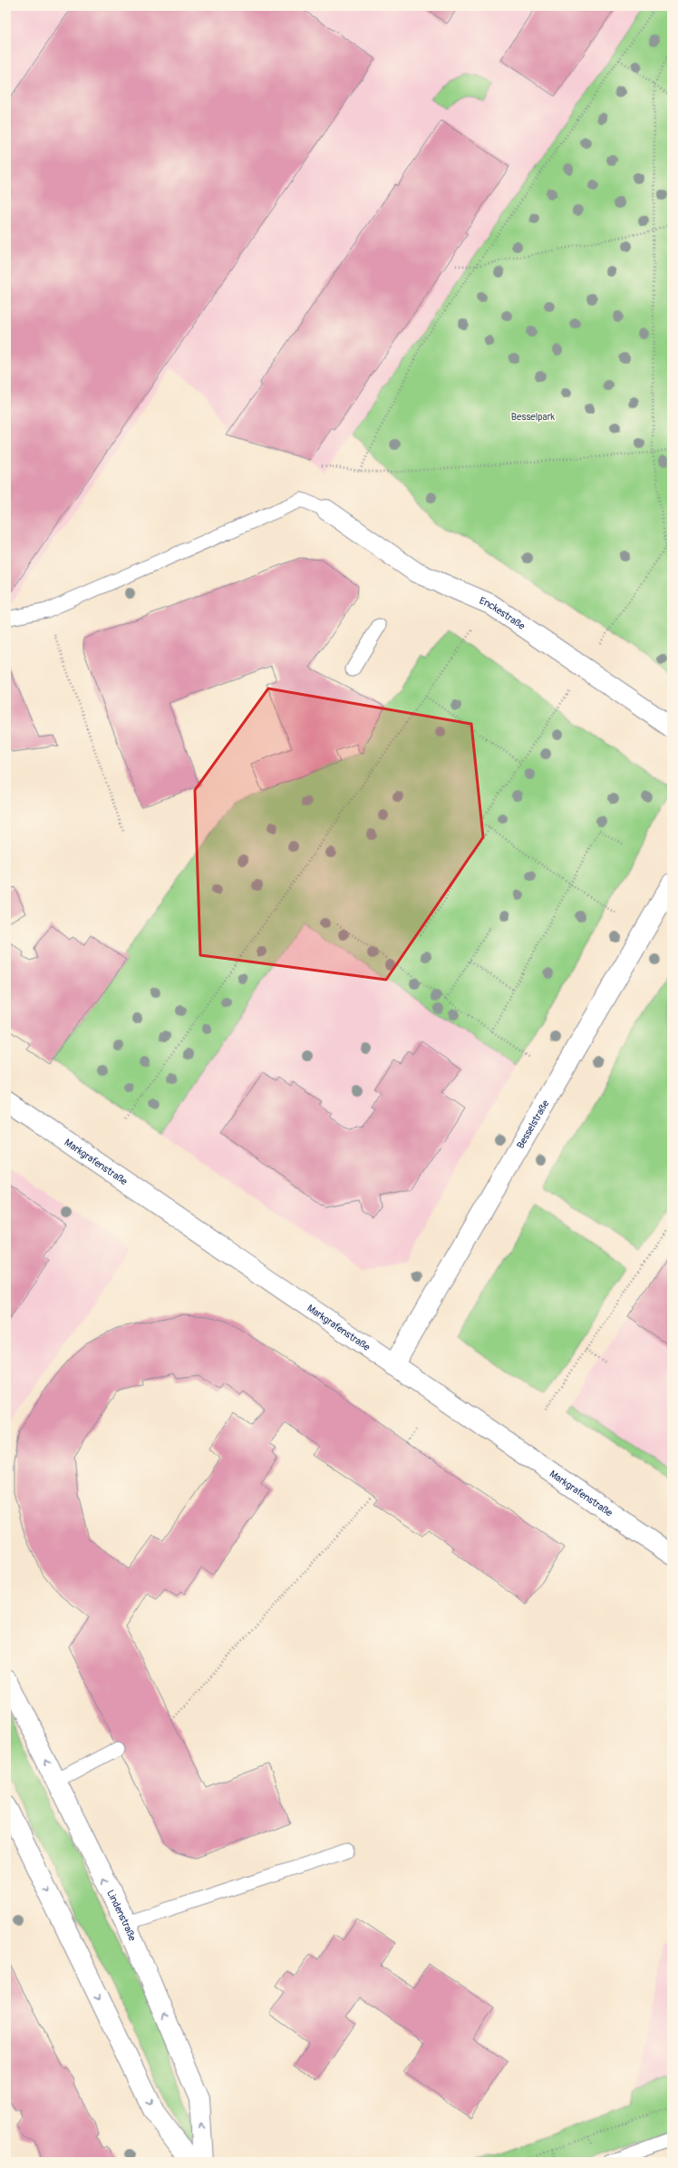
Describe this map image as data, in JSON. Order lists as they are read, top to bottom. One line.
{"streets":{"street":["Enckestraße","Besselstraße","Markgrafenstraße","Lindenstraße"]},"crossings":[["Besselstraße","Markgrafenstraße"]],"parks":["Besselpark"]}
